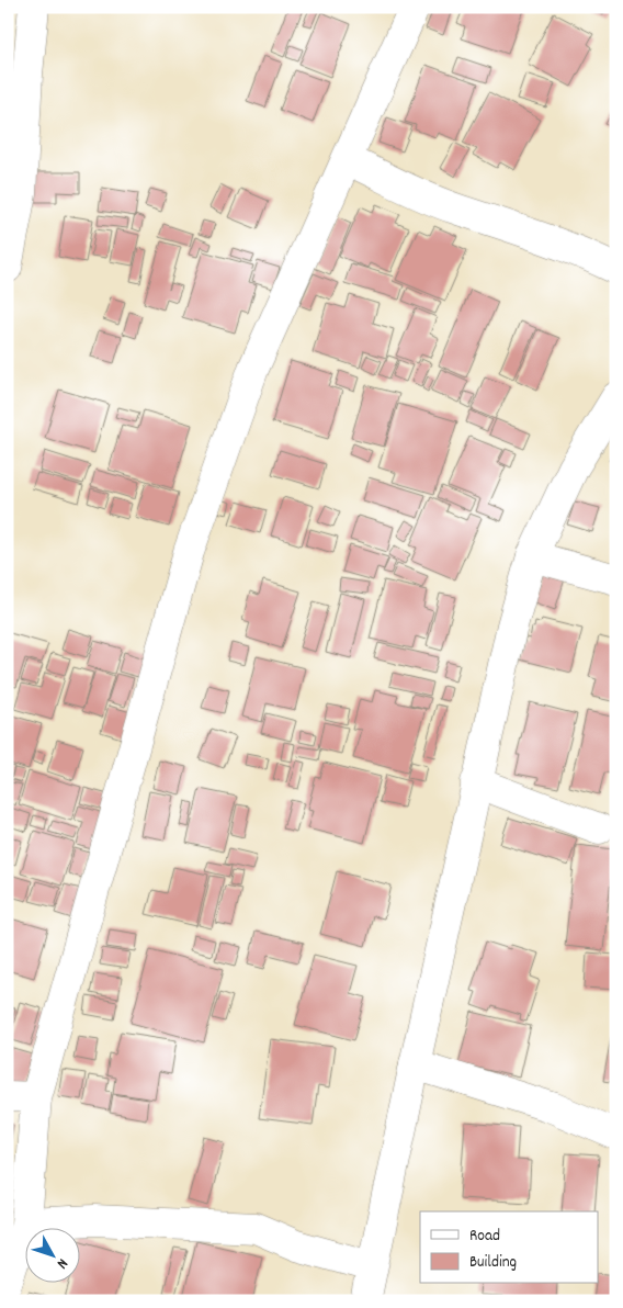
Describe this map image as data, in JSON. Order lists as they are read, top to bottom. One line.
{"legend":["Road","Building"],"north":"bottom right"}
